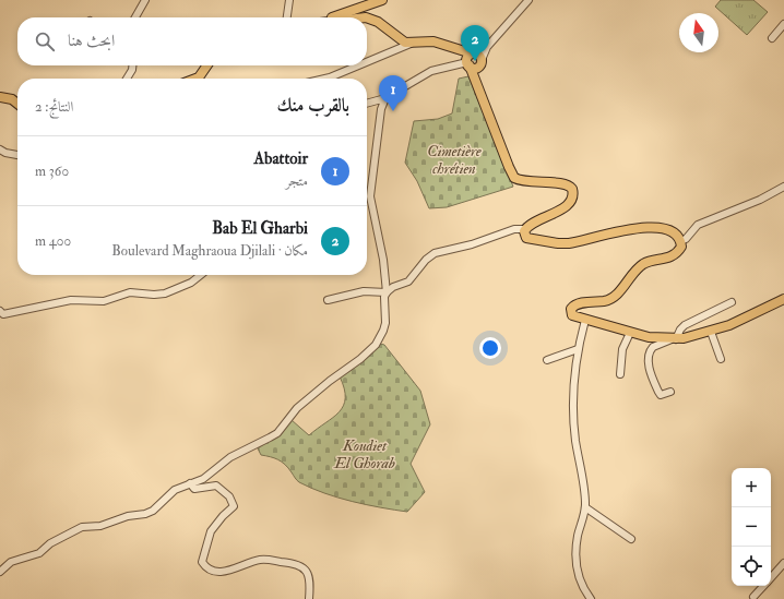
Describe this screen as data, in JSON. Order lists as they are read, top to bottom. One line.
{"parks":["Cimetière chrétien","Koudiet El Ghorab"],"north":"top","page":{"search":"ابحث هنا","pins":["2","1"],"heading":["بالقرب منك","النتائج: 2"],"list":[{"mark":"1","name":"Abattoir","note":"متجر","value":"360 m"},{"mark":"2","name":"Bab El Gharbi","note":"مكان · Boulevard Maghraoua Djilali","value":"400 m"}],"map_buttons":["+","−"]}}
